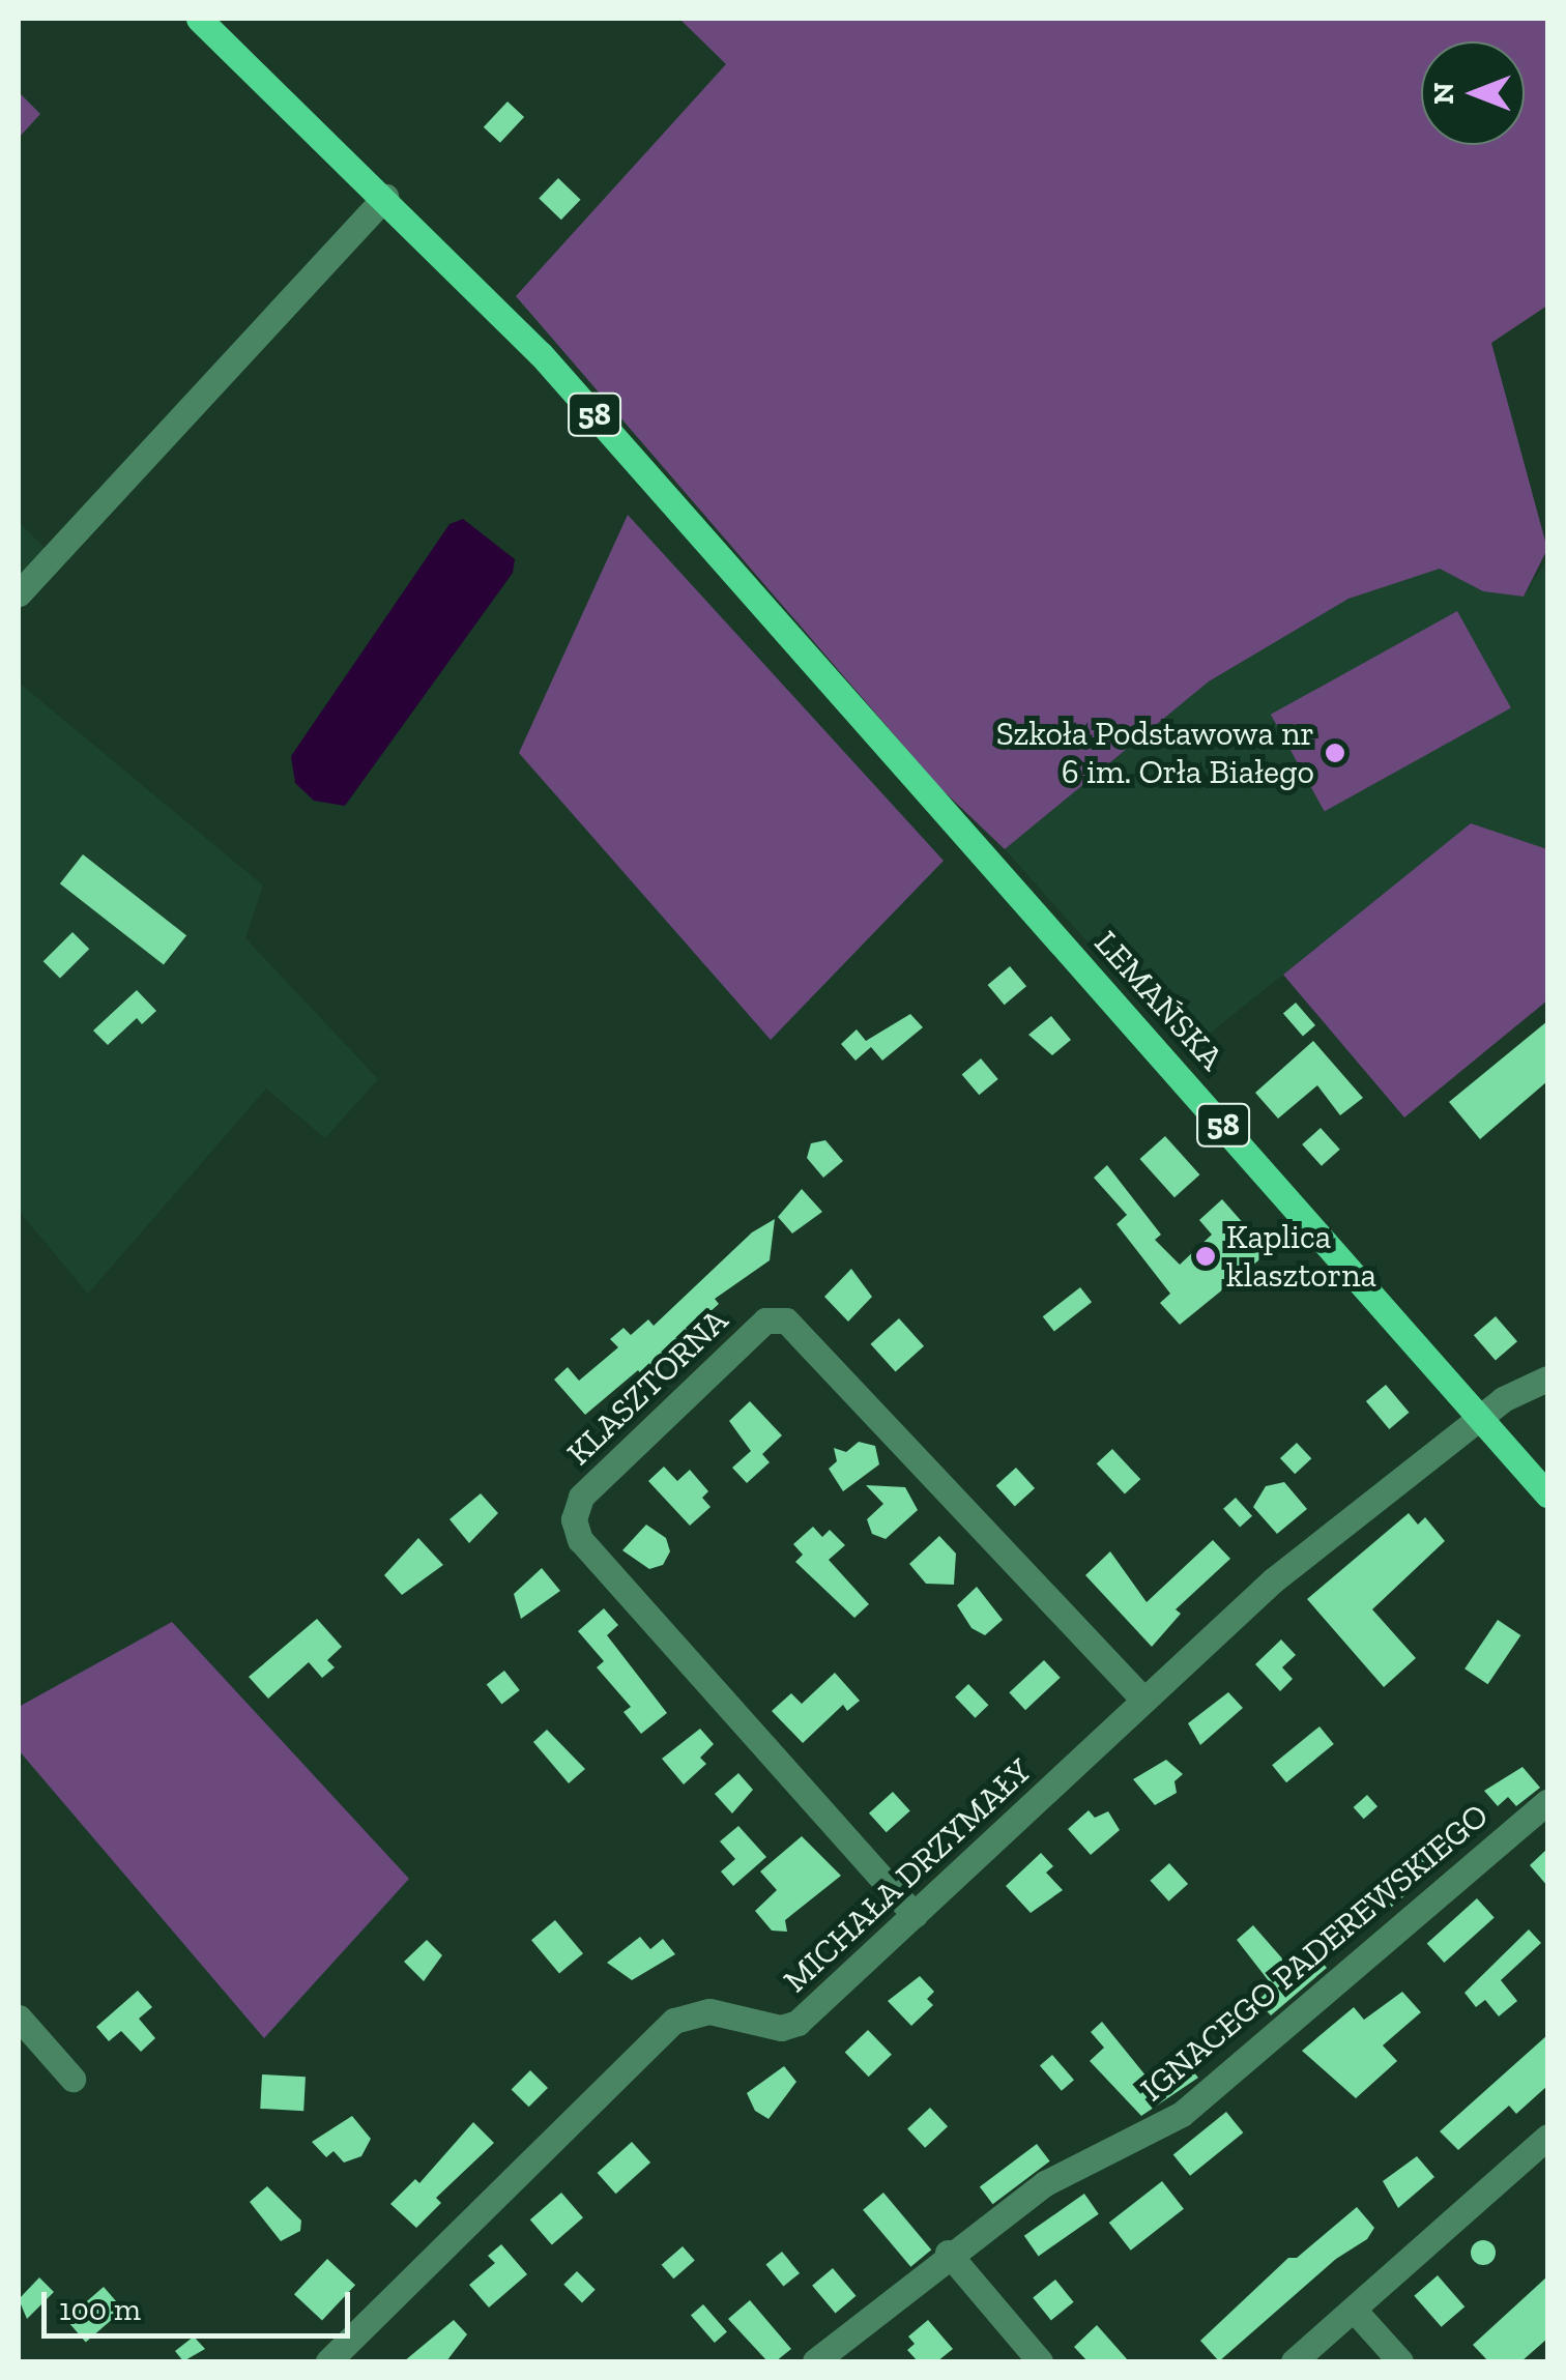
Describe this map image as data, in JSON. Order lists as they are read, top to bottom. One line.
{"streets":{"main road":["58","LEMAŃSKA"],"street":["KLASZTORNA","MICHAŁA DRZYMAŁY","IGNACEGO PADEREWSKIEGO"]},"crossings":[["58","LEMAŃSKA"],["LEMAŃSKA","MICHAŁA DRZYMAŁY"],["KLASZTORNA","MICHAŁA DRZYMAŁY"]],"places":["Szkoła Podstawowa nr 6 im. Orła Białego","Kaplica klasztorna"],"scale_bar":"100 m","north":"left"}
